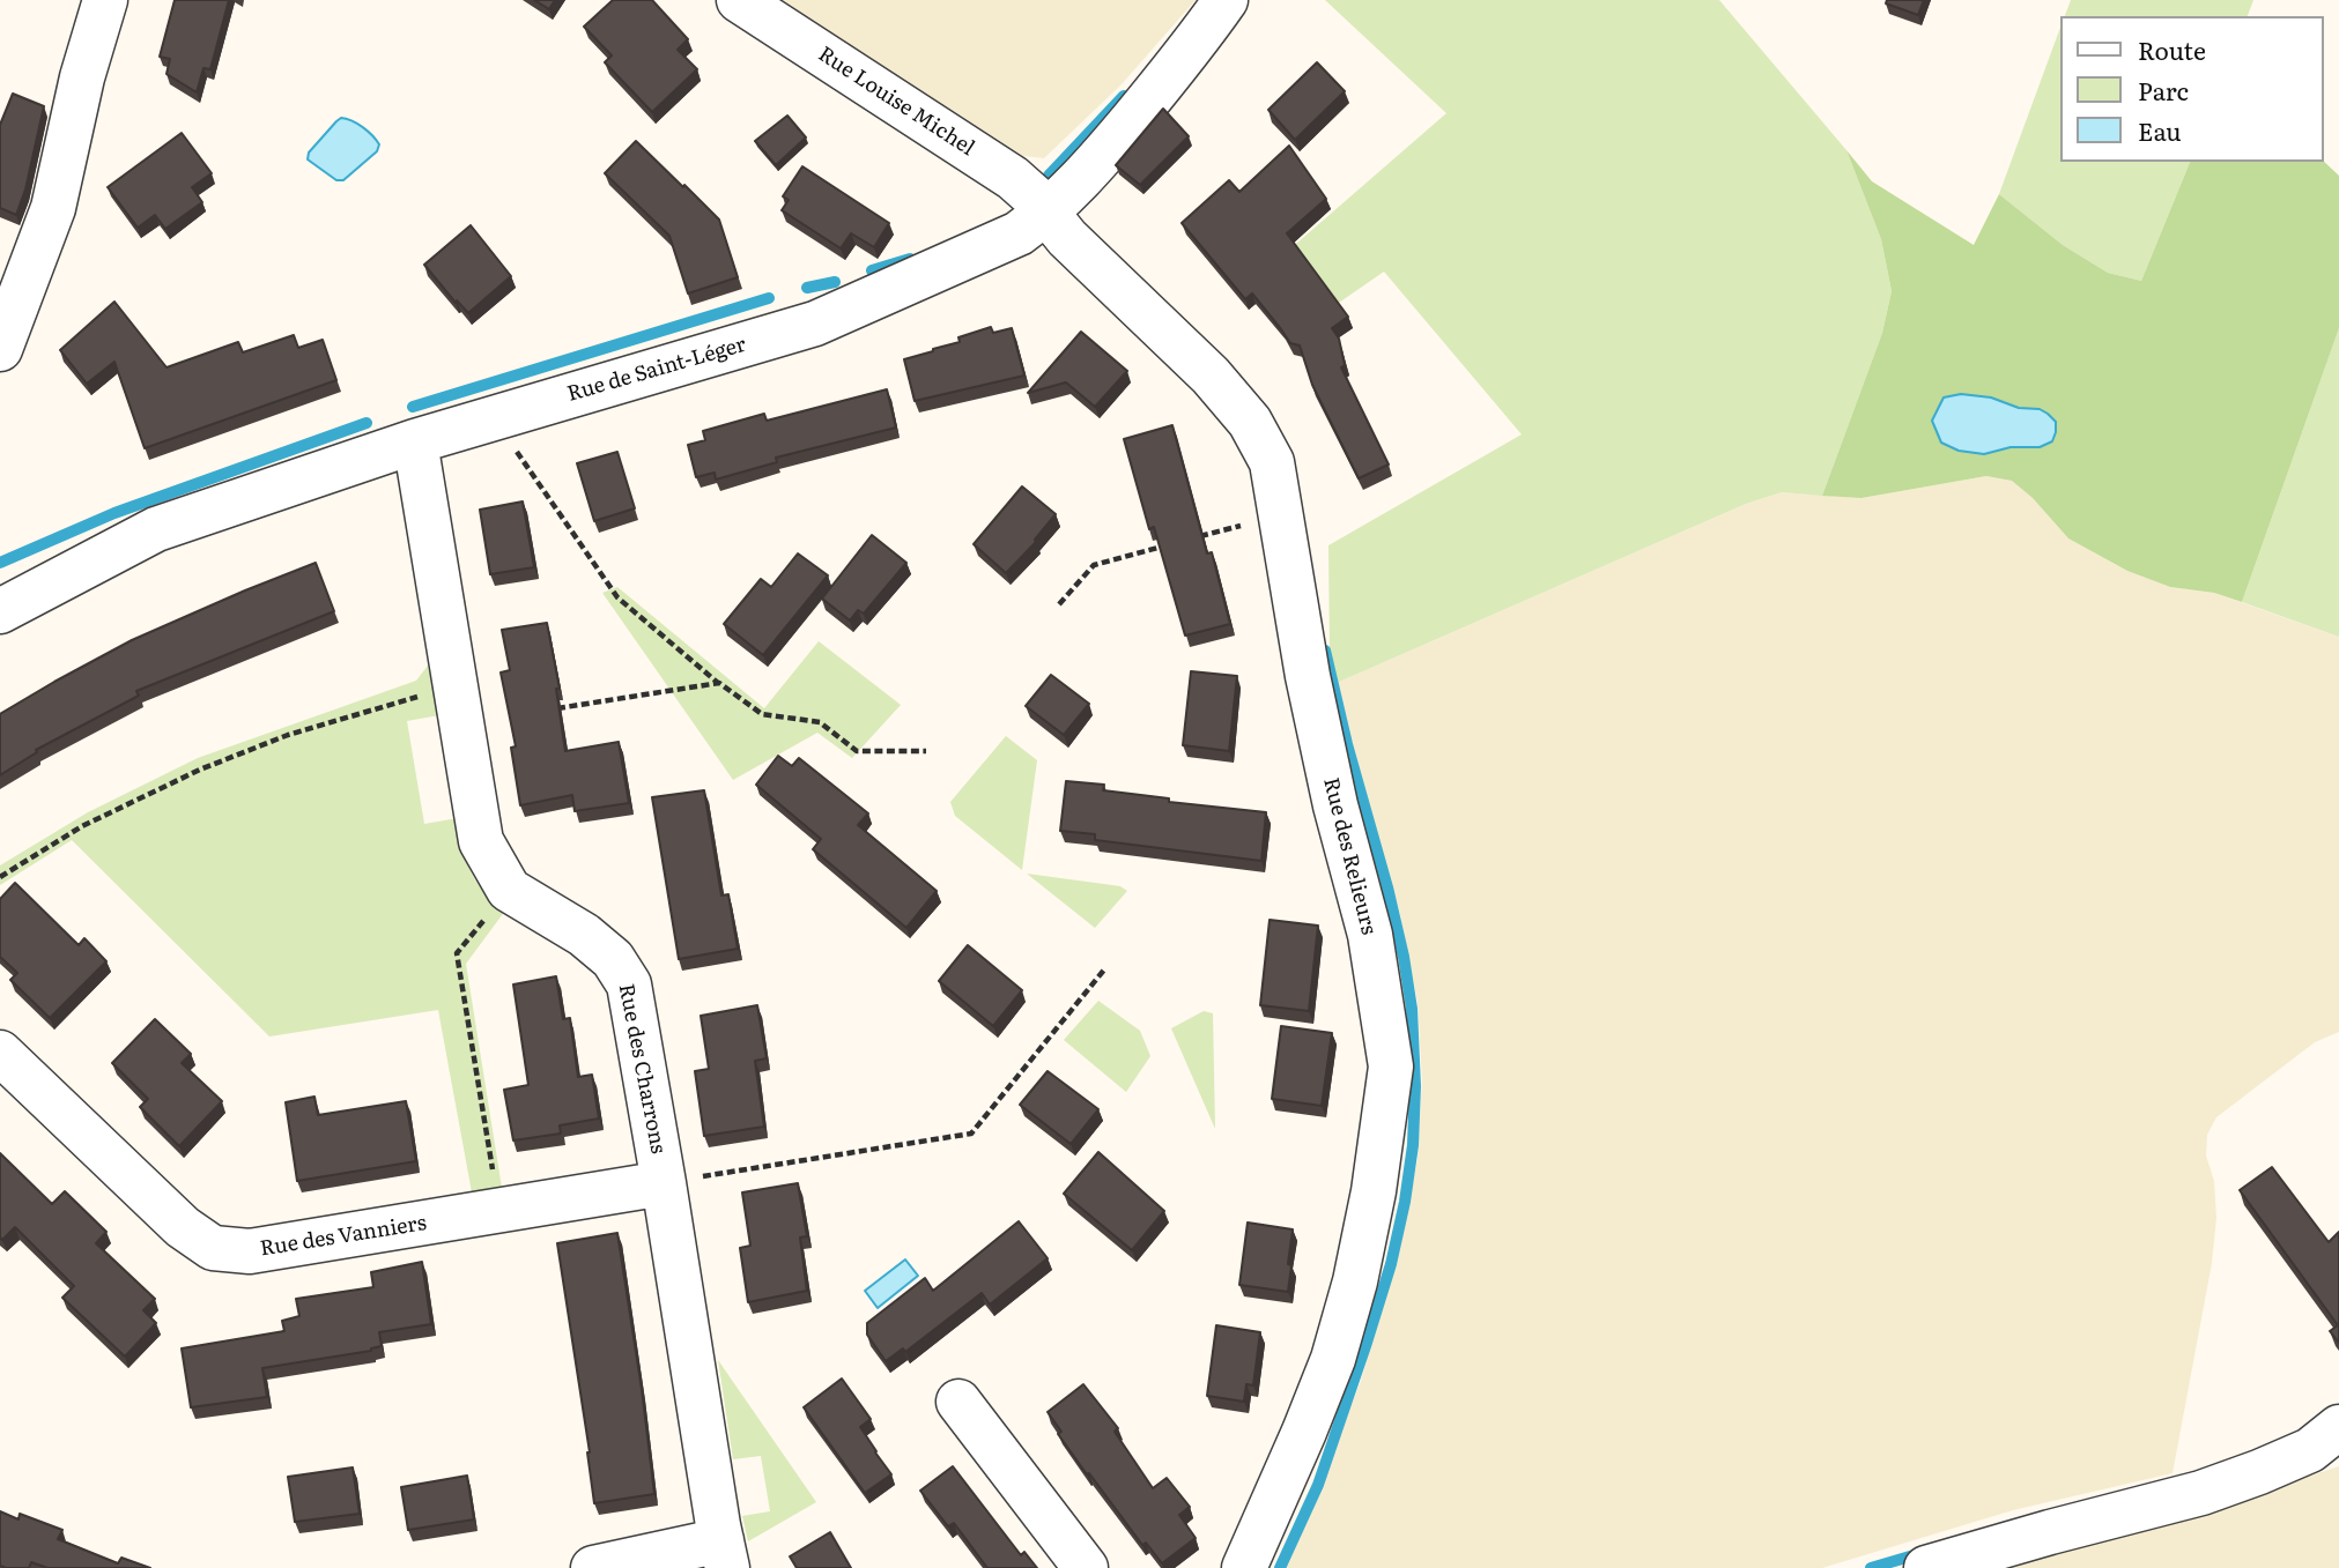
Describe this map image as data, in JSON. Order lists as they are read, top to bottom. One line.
{"streets":{"street":["Rue Louise Michel","Rue de Saint-Léger","Rue des Relieurs","Rue des Charrons","Rue des Vanniers"]},"crossings":[["Rue Louise Michel","Rue de Saint-Léger"],["Rue Louise Michel","Rue des Relieurs"],["Rue de Saint-Léger","Rue des Relieurs"],["Rue de Saint-Léger","Rue des Charrons"],["Rue des Charrons","Rue des Vanniers"]],"legend":["Route","Parc","Eau"]}
